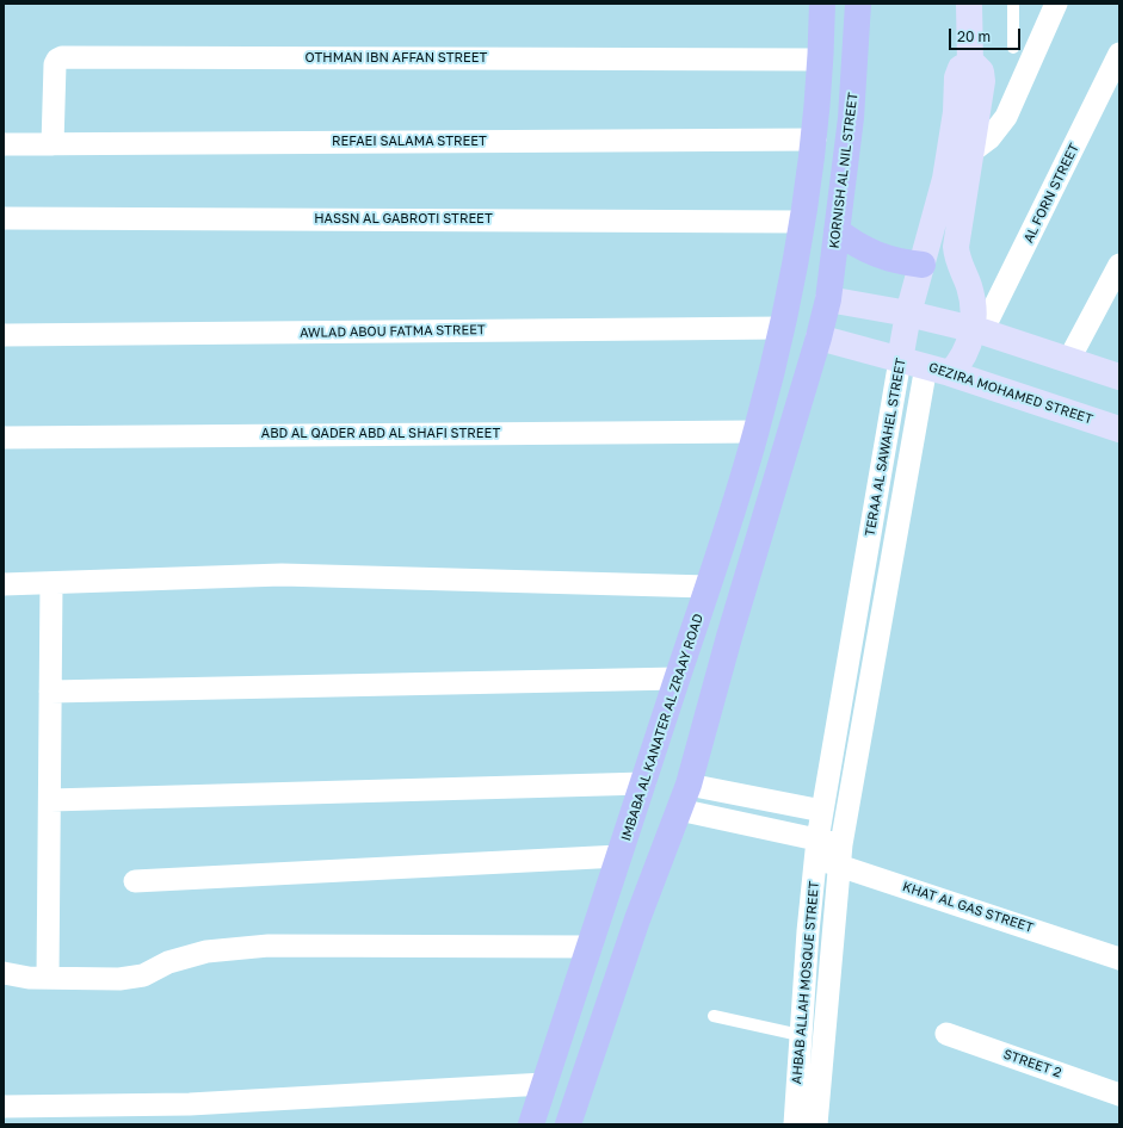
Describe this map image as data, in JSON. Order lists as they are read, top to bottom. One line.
{"streets":{"main road":["KORNISH AL NIL STREET","GEZIRA MOHAMED STREET","TERAA AL SAWAHEL STREET","IMBABA AL KANATER AL ZRAAY ROAD"],"street":["OTHMAN IBN AFFAN STREET","REFAEI SALAMA STREET","AL FORN STREET","HASSN AL GABROTI STREET","AWLAD ABOU FATMA STREET","ABD AL QADER ABD AL SHAFI STREET","KHAT AL GAS STREET","AHBAB ALLAH MOSQUE STREET","STREET 2"]},"crossings":[["OTHMAN IBN AFFAN STREET","REFAEI SALAMA STREET"],["KORNISH AL NIL STREET","GEZIRA MOHAMED STREET"],["AL FORN STREET","TERAA AL SAWAHEL STREET"],["AWLAD ABOU FATMA STREET","IMBABA AL KANATER AL ZRAAY ROAD"],["GEZIRA MOHAMED STREET","TERAA AL SAWAHEL STREET"],["ABD AL QADER ABD AL SHAFI STREET","IMBABA AL KANATER AL ZRAAY ROAD"],["TERAA AL SAWAHEL STREET","KHAT AL GAS STREET"],["TERAA AL SAWAHEL STREET","AHBAB ALLAH MOSQUE STREET"],["KHAT AL GAS STREET","AHBAB ALLAH MOSQUE STREET"]],"scale_bar":"20 m"}
